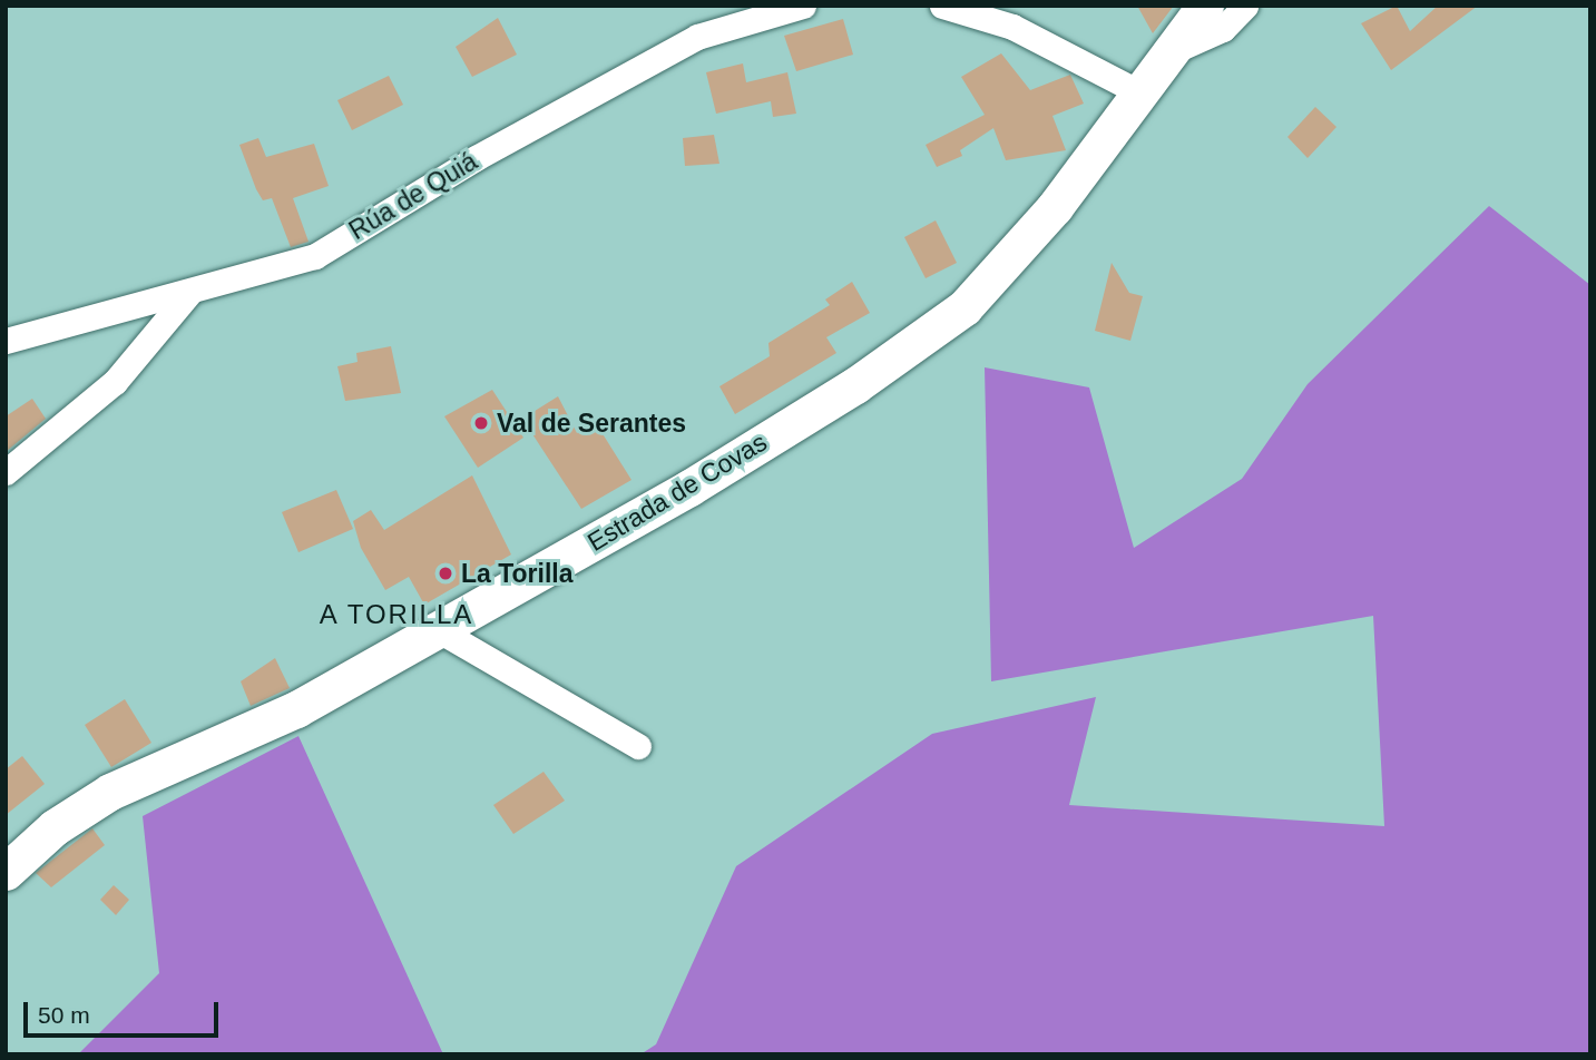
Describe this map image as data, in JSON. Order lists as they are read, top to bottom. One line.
{"streets":{"main road":["Estrada de Covas"],"street":["Rúa de Quiá"]},"districts":["A TORILLA"],"places":["Val de Serantes","La Torilla"],"scale_bar":"50 m"}
